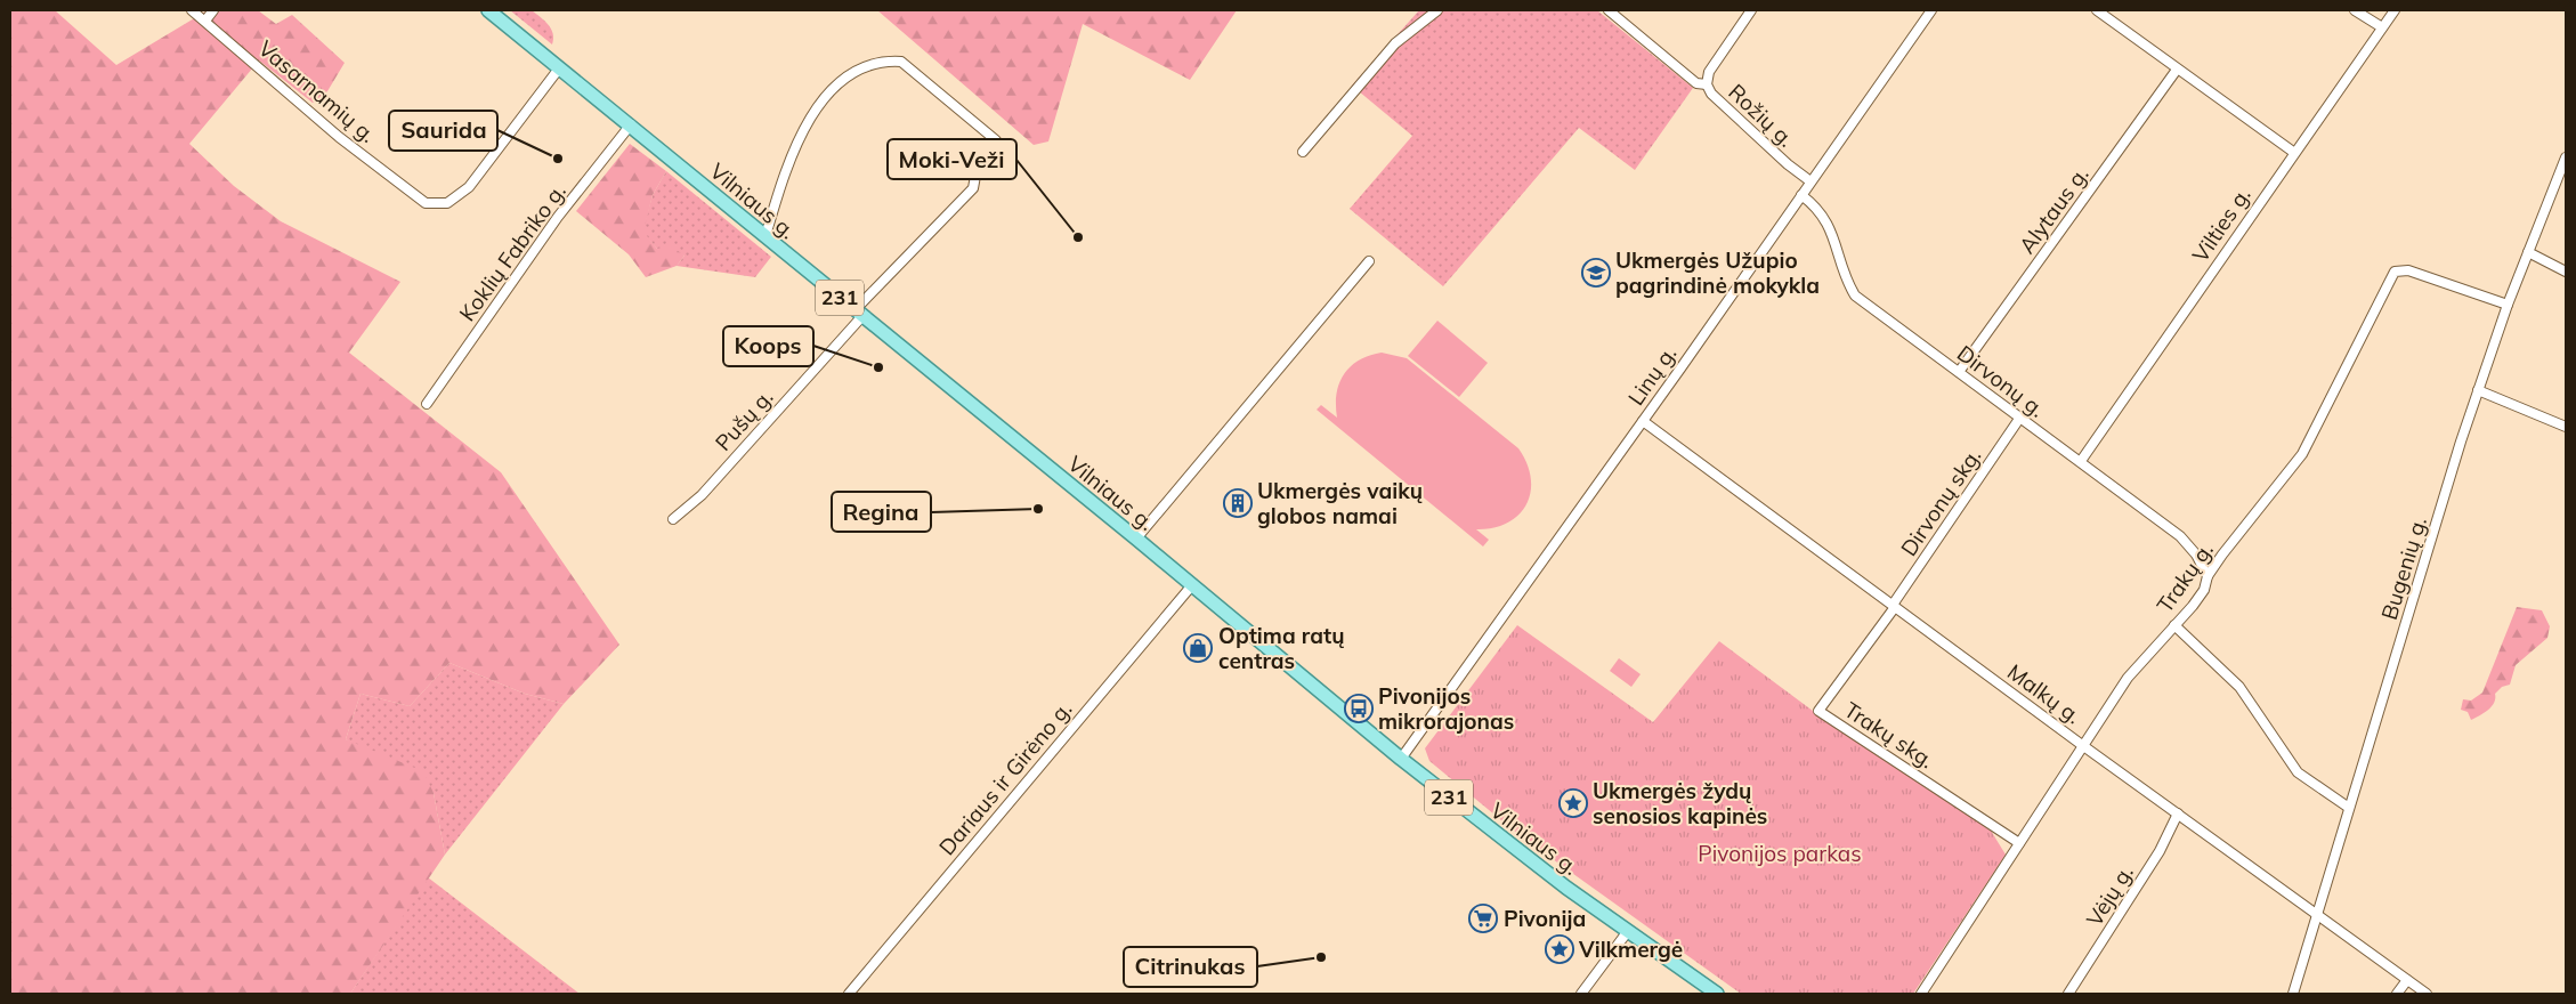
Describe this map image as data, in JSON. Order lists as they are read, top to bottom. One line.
{"streets":{"main road":["Vilniaus g.","231"],"street":["Vasarnamių g.","Rožių g.","Alytaus g.","Vilties g.","Koklių Fabriko g.","Linų g.","Dirvonų g.","Pušų g.","Dirvonų skg.","Bugenių g.","Trakų g.","Malkų g.","Trakų skg.","Dariaus ir Girėno g.","Vėjų g."]},"crossings":[["Vasarnamių g.","Vilniaus g."],["Rožių g.","Linų g."],["Vilniaus g.","Koklių Fabriko g."],["Vilniaus g.","Linų g."],["Vilniaus g.","Pušų g."],["Vilniaus g.","Dariaus ir Girėno g."],["Alytaus g.","Dirvonų g."],["Vilties g.","Dirvonų g."],["Linų g.","Dirvonų g."],["Linų g.","Malkų g."],["Dirvonų g.","Dirvonų skg."],["Dirvonų g.","Trakų g."],["Dirvonų skg.","Malkų g."],["Dirvonų skg.","Trakų skg."],["Bugenių g.","Trakų g."],["Bugenių g.","Malkų g."],["Trakų g.","Malkų g."],["Trakų g.","Trakų skg."],["Malkų g.","Trakų skg."],["Malkų g.","Vėjų g."]],"parks":["Pivonijos parkas"],"places":{"other":["Saurida","Moki-Veži","Koops","Regina","Citrinukas"],"school or university":["Ukmergės Užupio pagrindinė mokykla"],"building":["Ukmergės vaikų globos namai"],"shop":["Optima ratų centras"],"bus stop":["Pivonijos mikrorajonas"],"place":["Ukmergės žydų senosios kapinės","Vilkmergė"],"supermarket":["Pivonija"]}}
